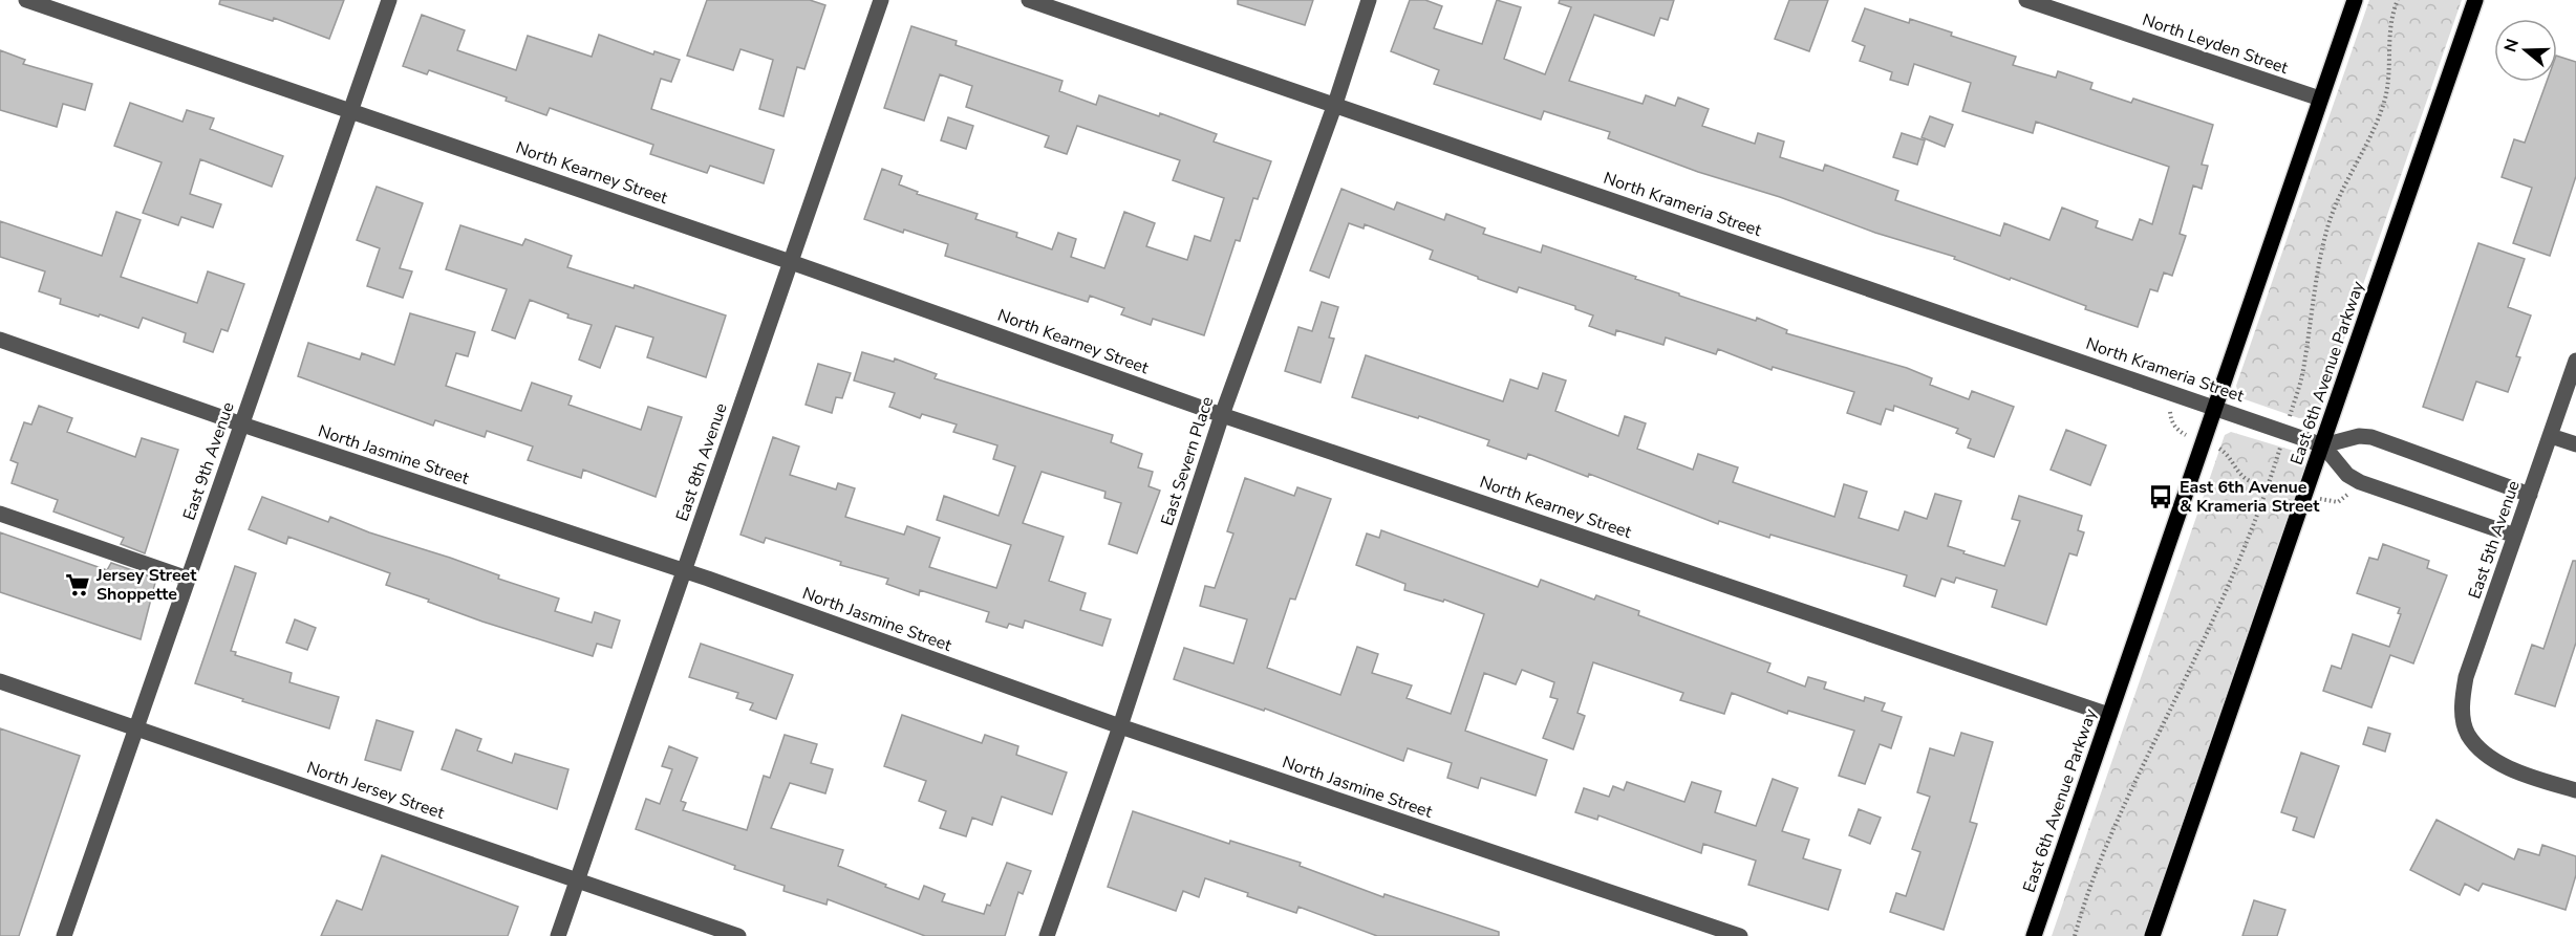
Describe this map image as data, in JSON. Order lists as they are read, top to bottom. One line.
{"streets":{"main road":["East 6th Avenue Parkway"],"street":["North Leyden Street","North Kearney Street","North Krameria Street","North Jasmine Street","East 9th Avenue","East Severn Place","East 8th Avenue","East 5th Avenue","North Jersey Street"]},"crossings":[["North Leyden Street","East 6th Avenue Parkway"],["North Kearney Street","East 6th Avenue Parkway"],["North Kearney Street","East 9th Avenue"],["North Kearney Street","East Severn Place"],["North Kearney Street","East 8th Avenue"],["North Krameria Street","East 6th Avenue Parkway"],["North Krameria Street","East Severn Place"],["North Jasmine Street","East 9th Avenue"],["North Jasmine Street","East Severn Place"],["North Jasmine Street","East 8th Avenue"],["East 9th Avenue","North Jersey Street"],["East 8th Avenue","North Jersey Street"]],"places":{"bus stop":["East 6th Avenue & Krameria Street"],"supermarket":["Jersey Street Shoppette"]},"north":"left"}
